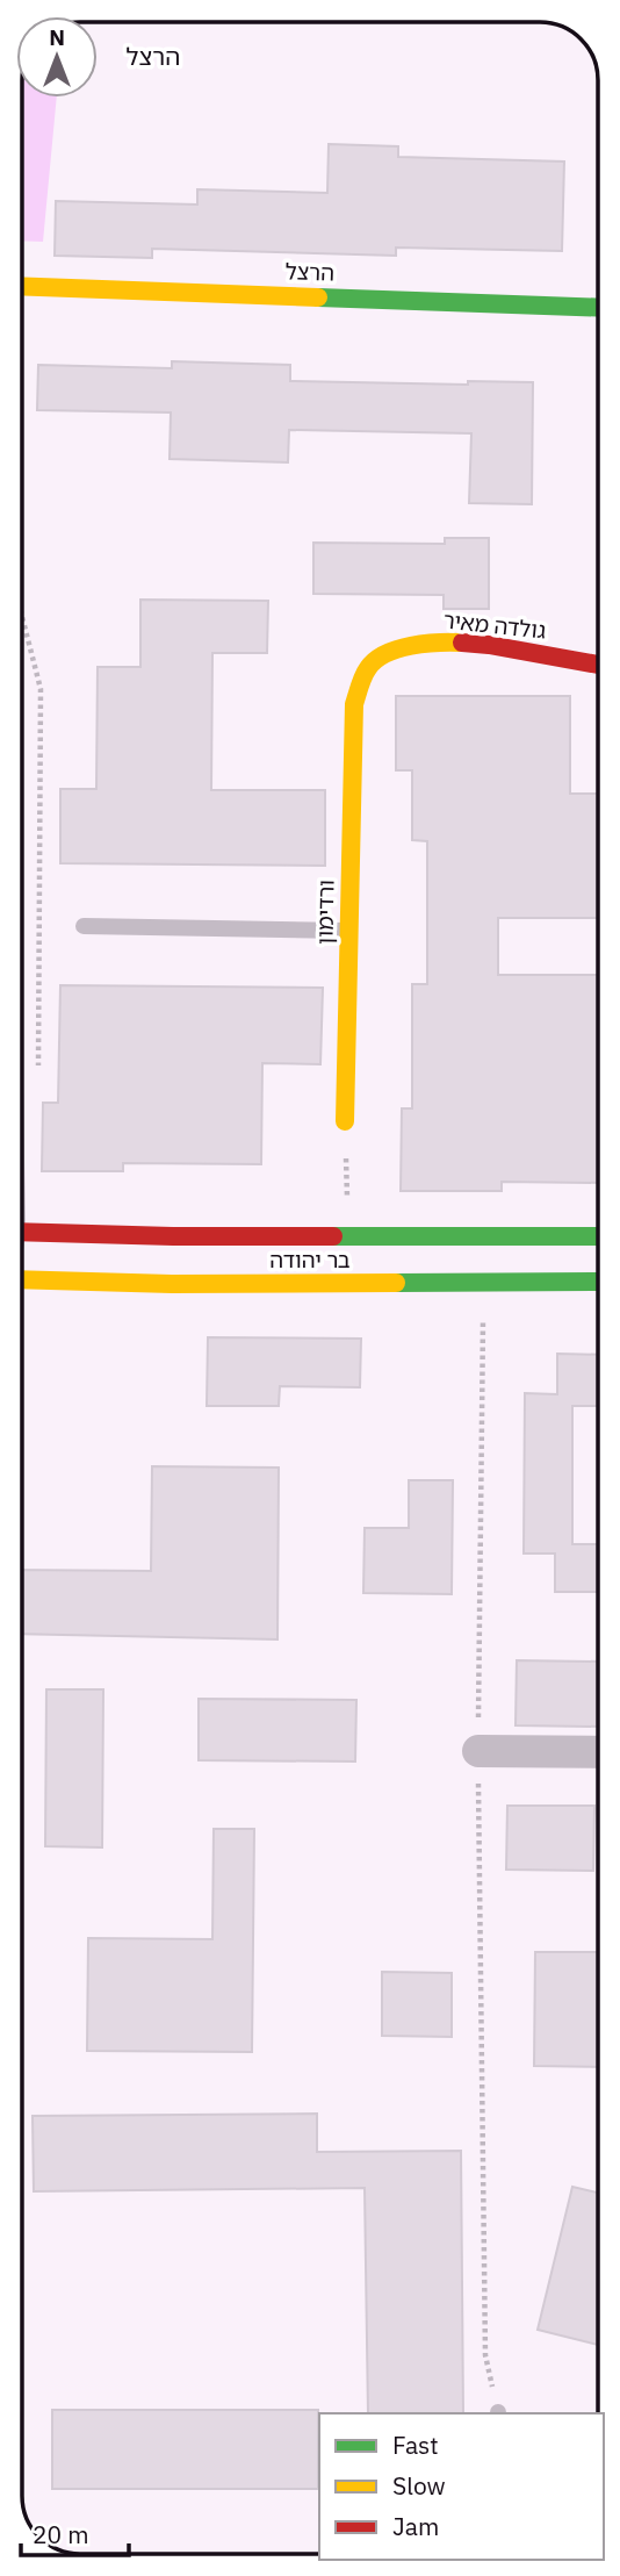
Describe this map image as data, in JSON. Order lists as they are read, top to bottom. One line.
{"streets":{"street":["הרצל","גולדה מאיר","ורדימון","בר יהודה"]},"crossings":[["גולדה מאיר","ורדימון"]],"districts":["הרצל"],"legend":["Fast","Slow","Jam"],"scale_bar":"20 m","north":"top"}
